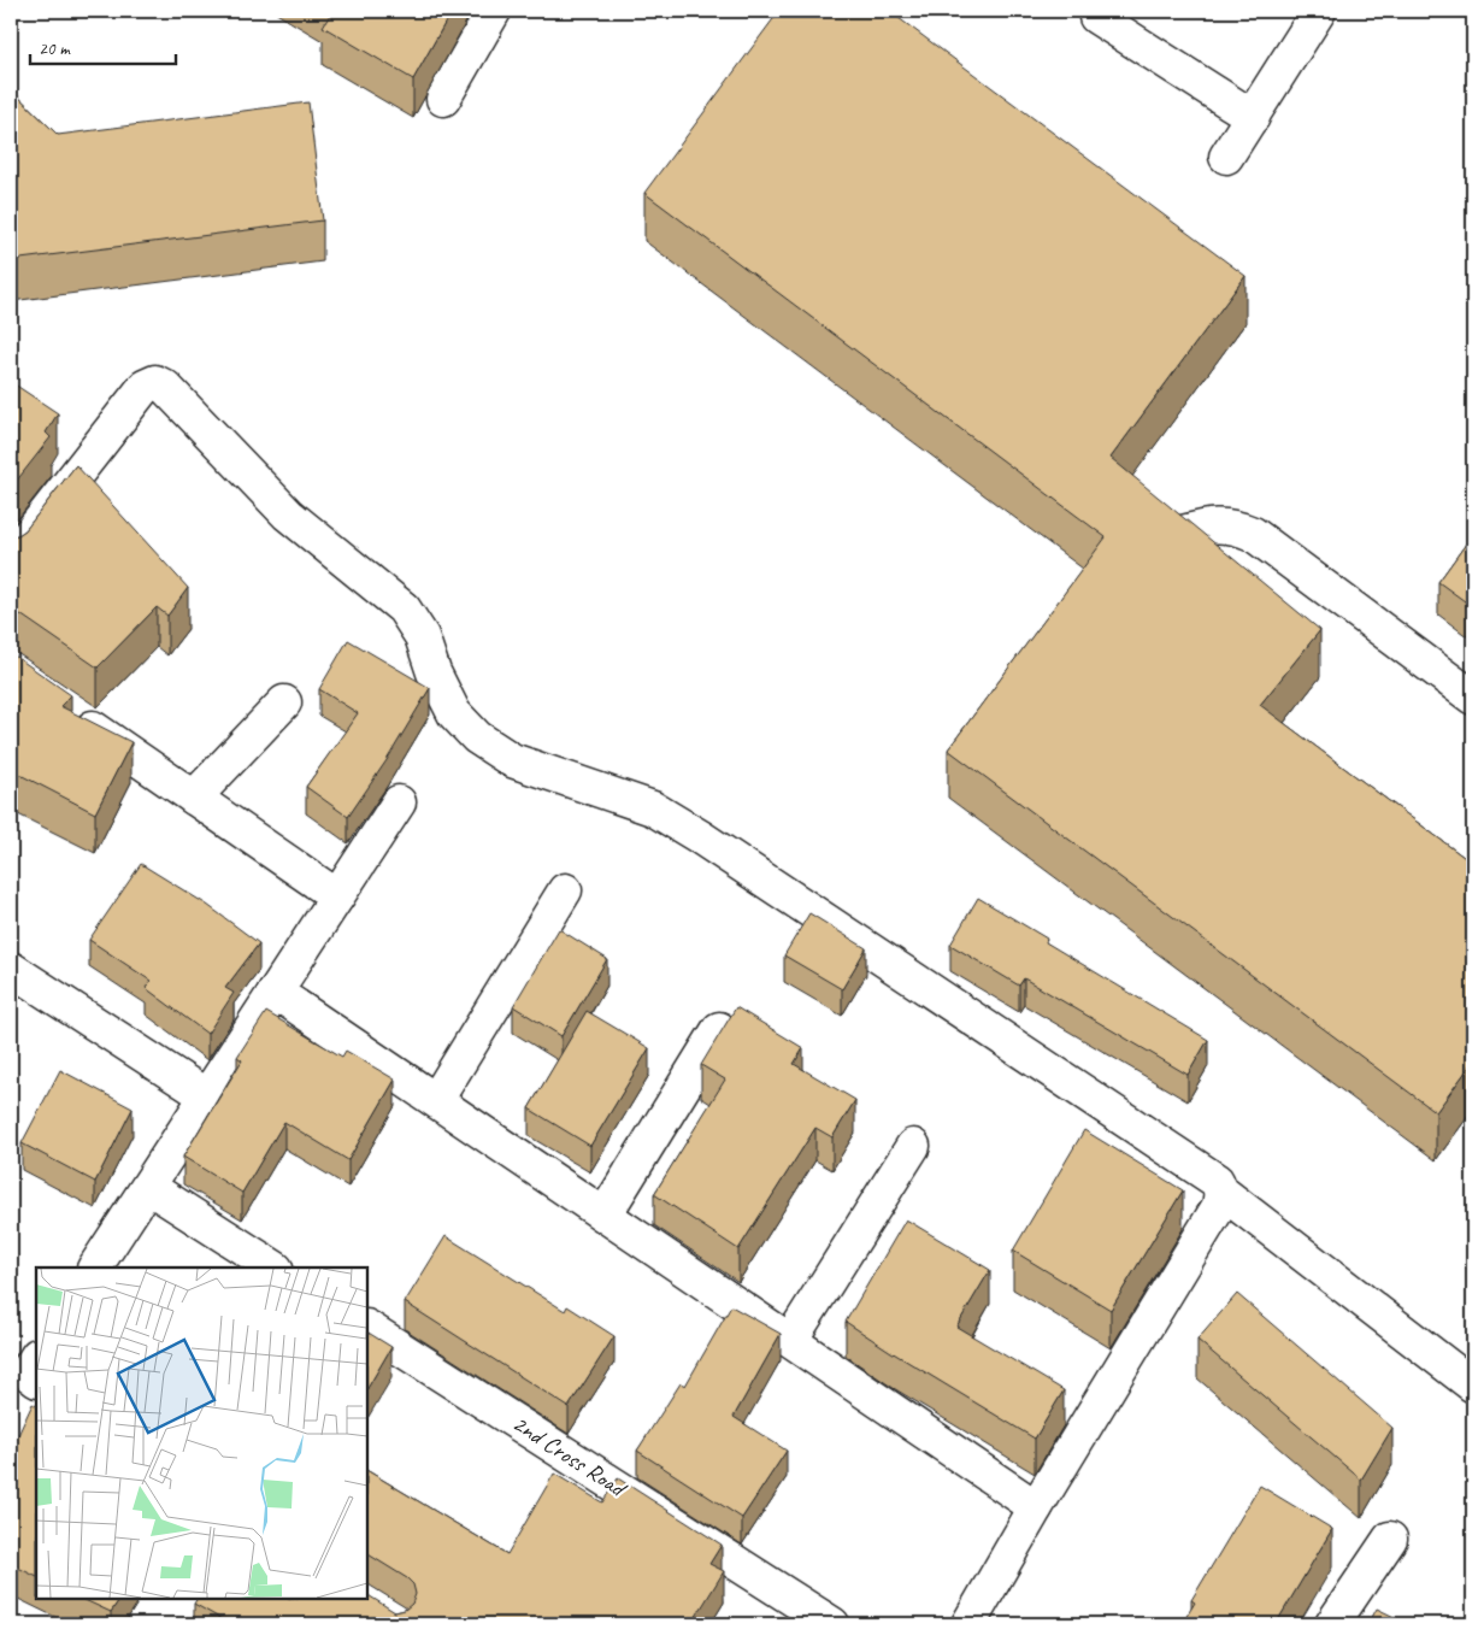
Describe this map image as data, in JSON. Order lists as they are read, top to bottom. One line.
{"streets":{"street":["2nd Cross Road"]},"scale_bar":"20 m"}
